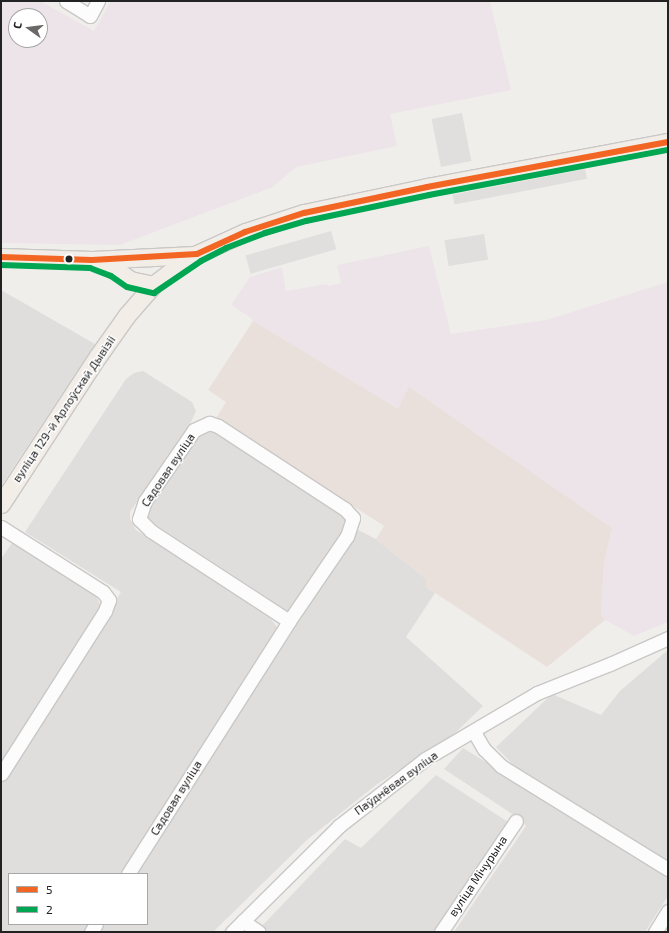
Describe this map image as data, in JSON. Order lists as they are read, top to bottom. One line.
{"streets":{"main road":["вуліца 129-й Арлоўскай Дывізіі"],"street":["Садовая вуліца","Паўднёвая вуліца","вуліца Мічурына"]},"lines":["transit line 5","transit line 2"],"legend":["5","2"],"north":"left"}
